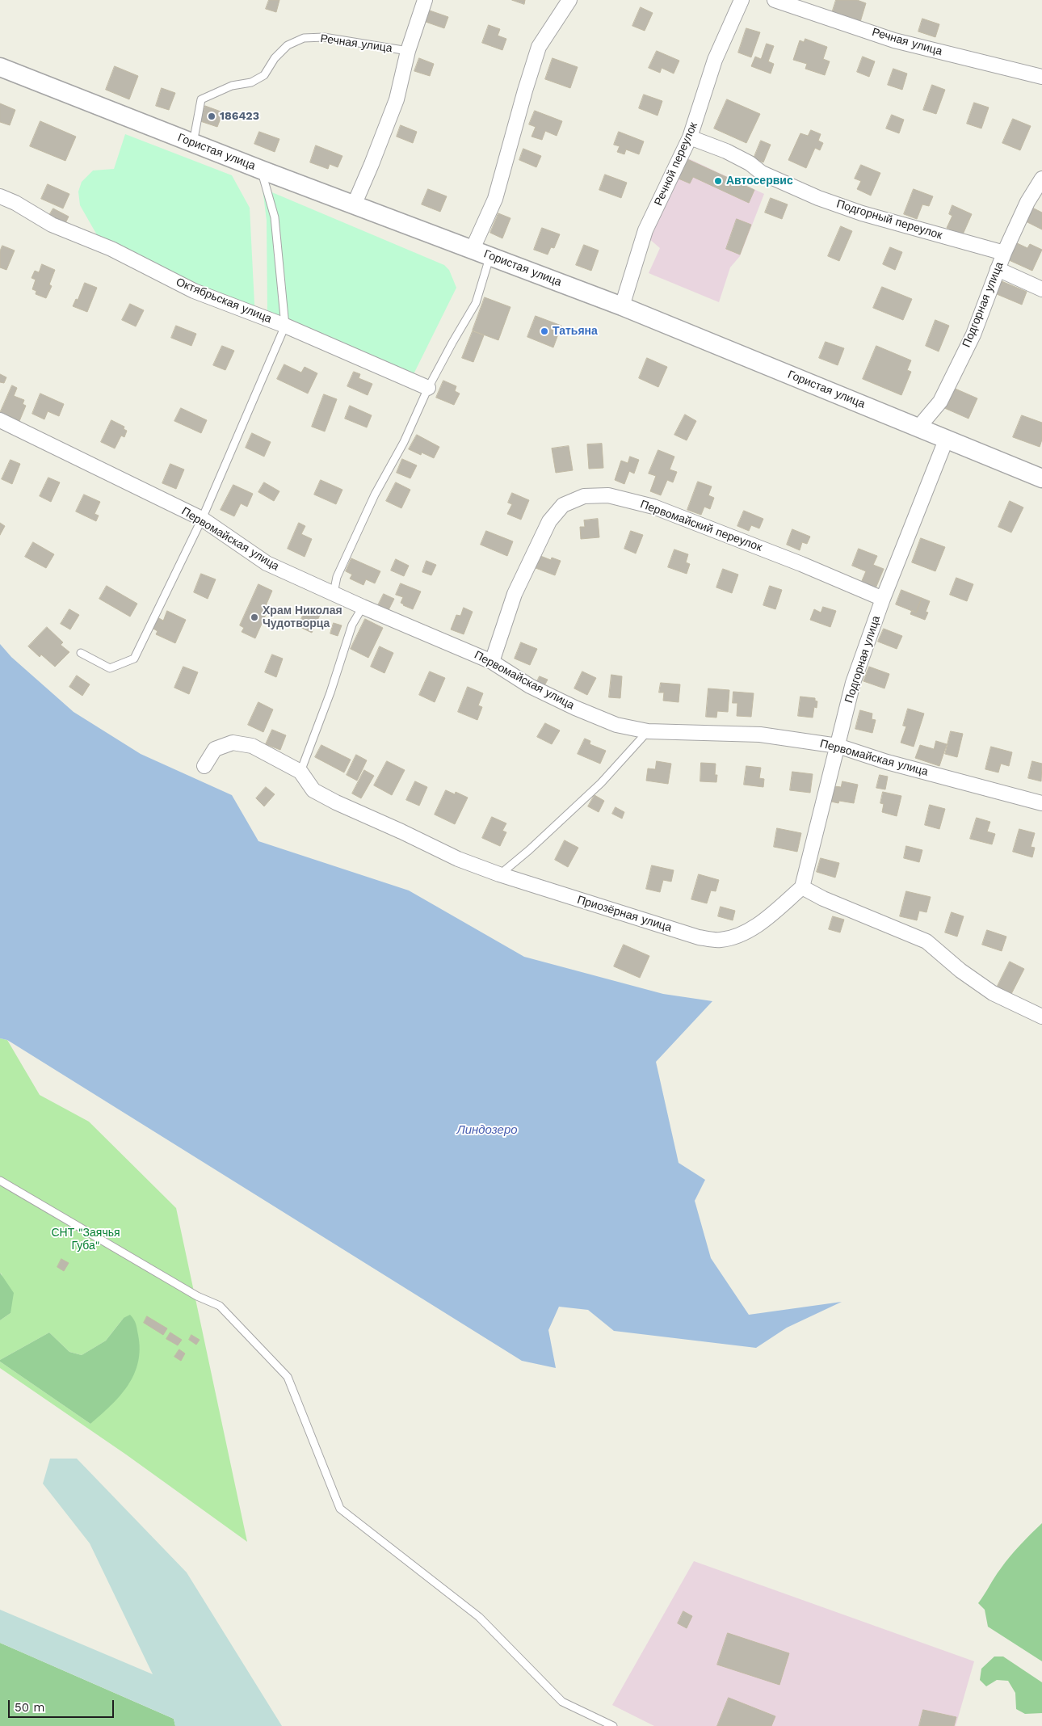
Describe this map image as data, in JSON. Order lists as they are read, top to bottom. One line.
{"streets":{"street":["Речная улица","Гористая улица","Речной переулок","Подгорный переулок","Октябрьская улица","Подгорная улица","Первомайский переулок","Первомайская улица","Приозёрная улица"]},"crossings":[["Речная улица","Гористая улица"],["Гористая улица","Речной переулок"],["Гористая улица","Подгорная улица"],["Речной переулок","Подгорный переулок"],["Подгорный переулок","Подгорная улица"],["Подгорная улица","Первомайский переулок"],["Подгорная улица","Первомайская улица"],["Подгорная улица","Приозёрная улица"],["Первомайский переулок","Первомайская улица"]],"water":["Линдозеро"],"parks":["СНТ \"Заячья Губа\""],"places":["186423","Автосервис","Татьяна","Храм Николая Чудотворца"],"scale_bar":"50 m"}
